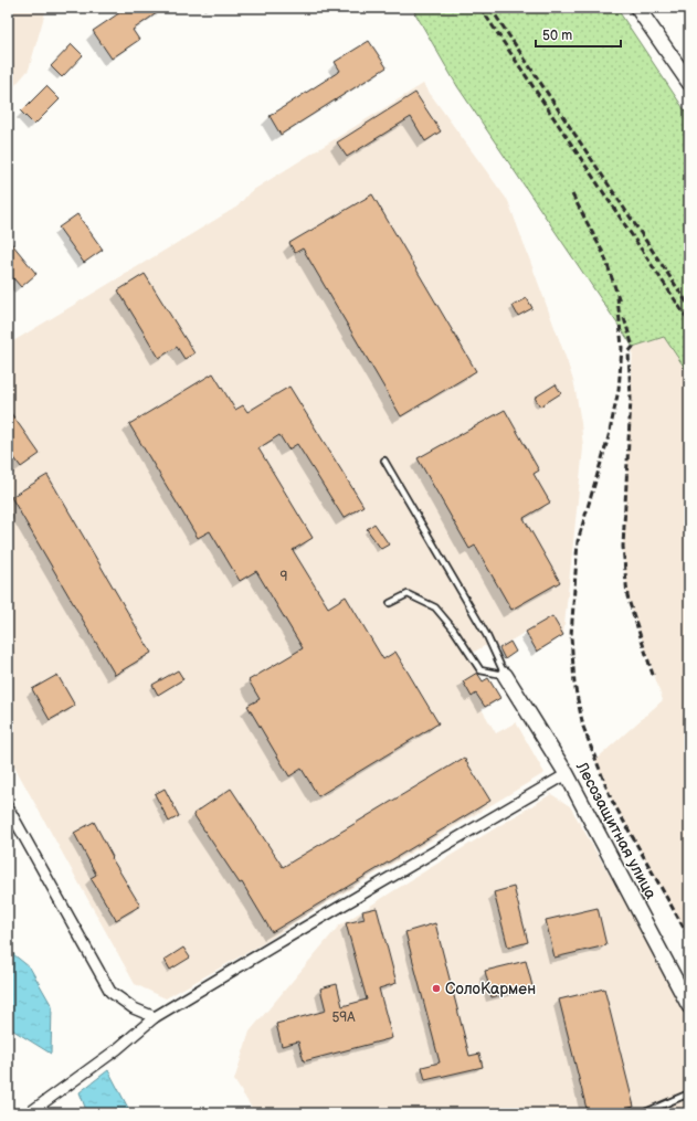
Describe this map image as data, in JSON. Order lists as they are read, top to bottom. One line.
{"streets":{"street":["Лесозащитная улица"]},"places":["СолоКармен"],"house_numbers":["9","59А"],"scale_bar":"50 m"}
